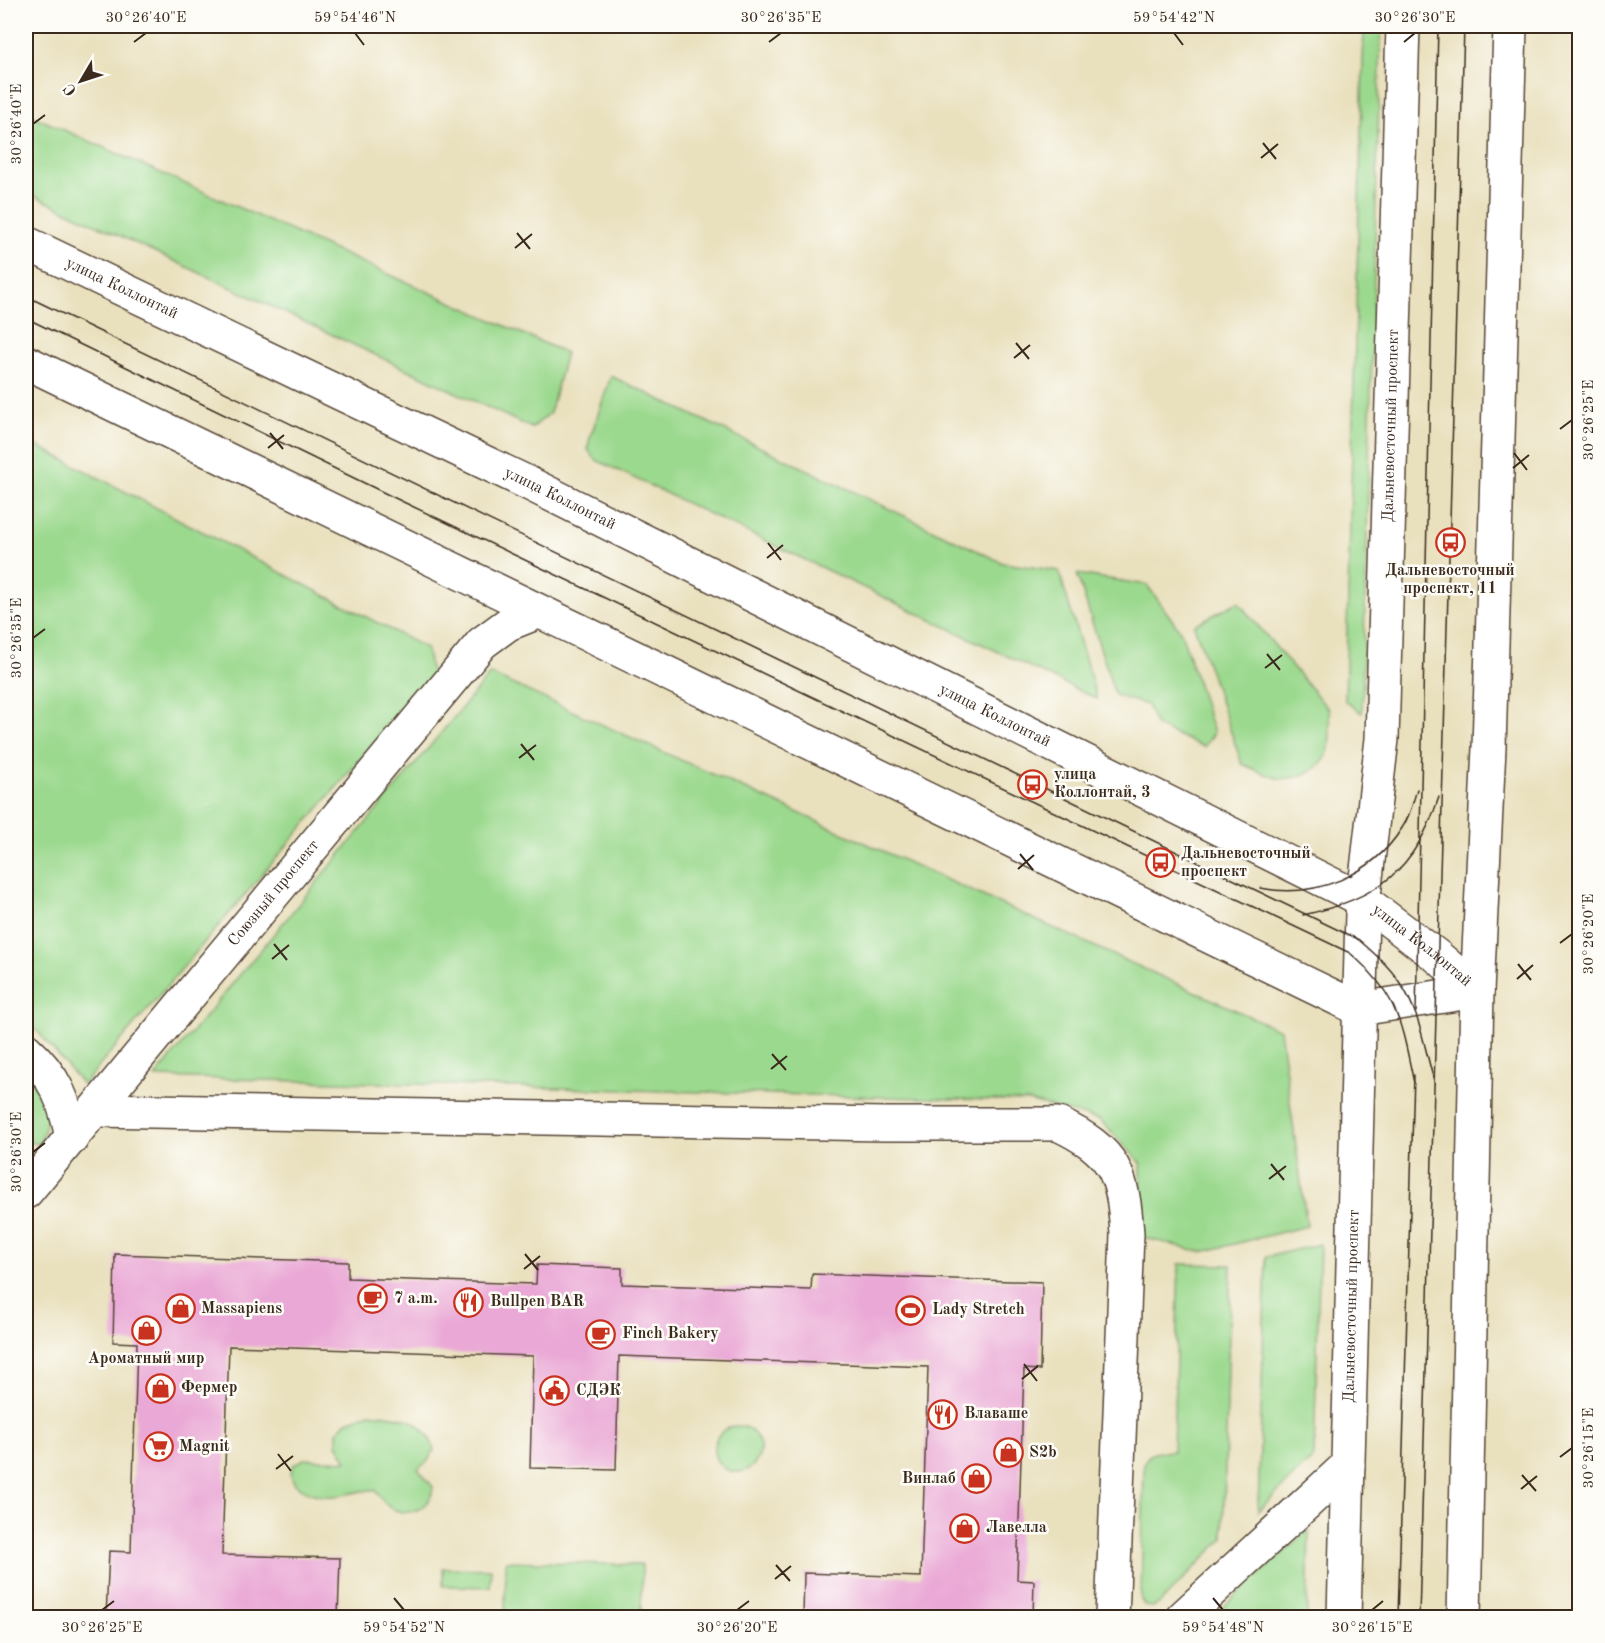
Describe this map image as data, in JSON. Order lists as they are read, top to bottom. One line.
{"streets":{"main road":["улица Коллонтай","Дальневосточный проспект","Союзный проспект"]},"crossings":[["улица Коллонтай","Дальневосточный проспект"]],"places":{"bus stop":["Дальневосточный проспект, 11","улица Коллонтай, 3","Дальневосточный проспект"],"cafe":["7 a.m.","Finch Bakery"],"restaurant":["Bullpen BAR","Влаваше"],"shop":["Massapiens","Ароматный мир","Фермер","S2b","Винлаб","Лавелла"],"sports":["Lady Stretch"],"public building":["СДЭК"],"supermarket":["Magnit"]},"north":"bottom left","coordinates":["30°26'40\"E","59°54'46\"N","30°26'35\"E","59°54'42\"N","30°26'30\"E","30°26'25\"E","30°26'20\"E","30°26'15\"E","59°54'52\"N","59°54'48\"N"]}
